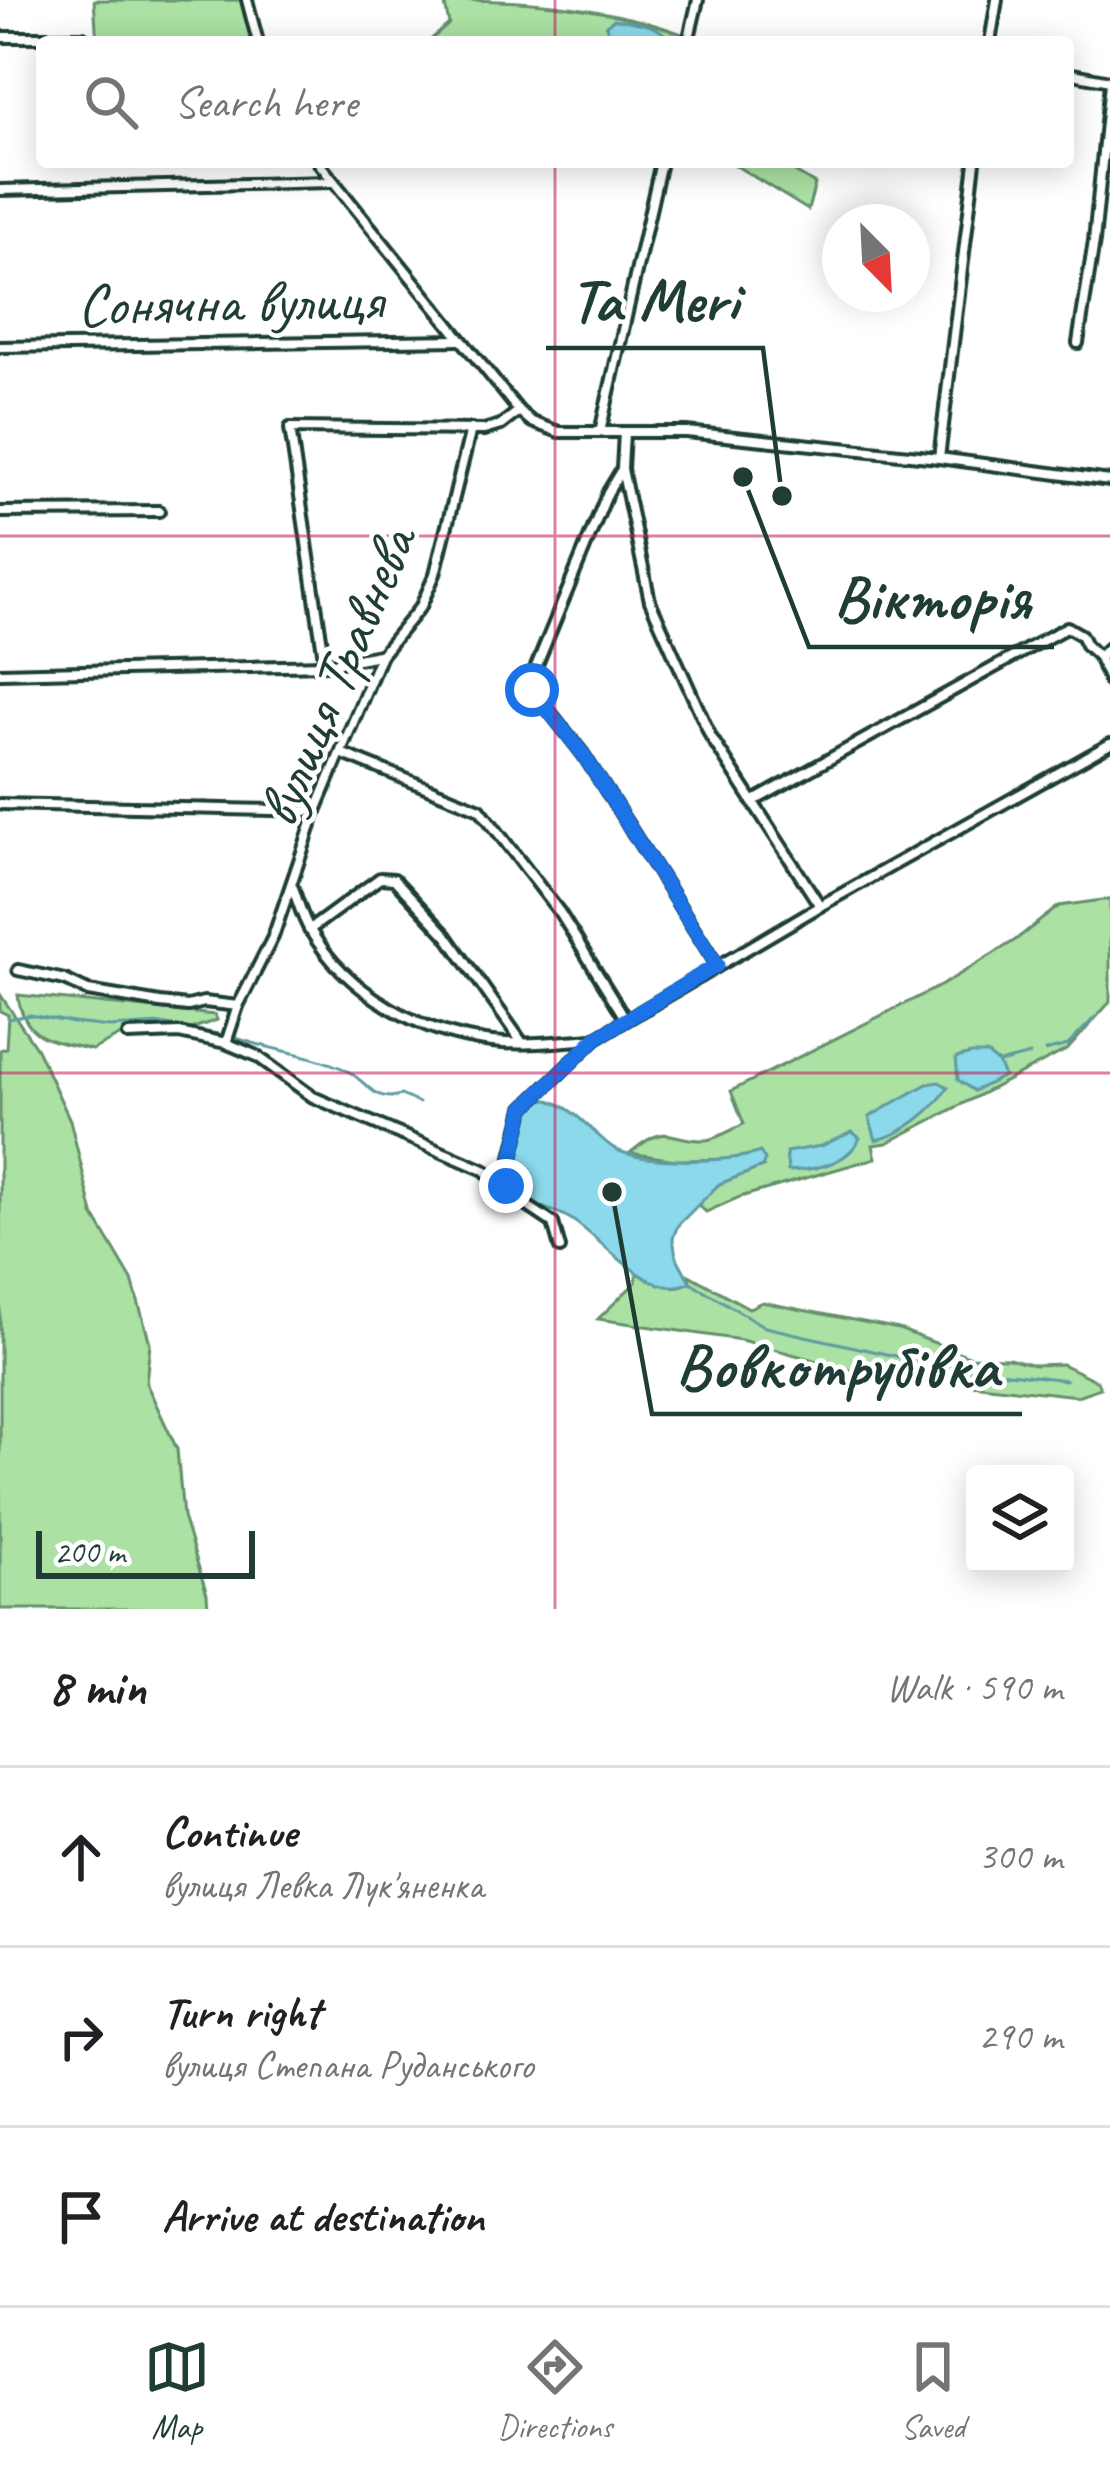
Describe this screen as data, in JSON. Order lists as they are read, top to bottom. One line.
{"streets":{"street":["Сонячна вулиця","вулиця Травнева"]},"places":["Вікторія","Ta Meri","Вовкотрубівка"],"scale_bar":"200 m","north":"bottom right","page":{"search":"Search here","scale":"200 m","heading":["8 min","Walk · 590 m"],"list":[["Continue","вулиця Левка Лук'яненка","300 m"],["Turn right","вулиця Степана Руданського","290 m"],"Arrive at destination"],"nav":["Map","Directions","Saved"]}}
